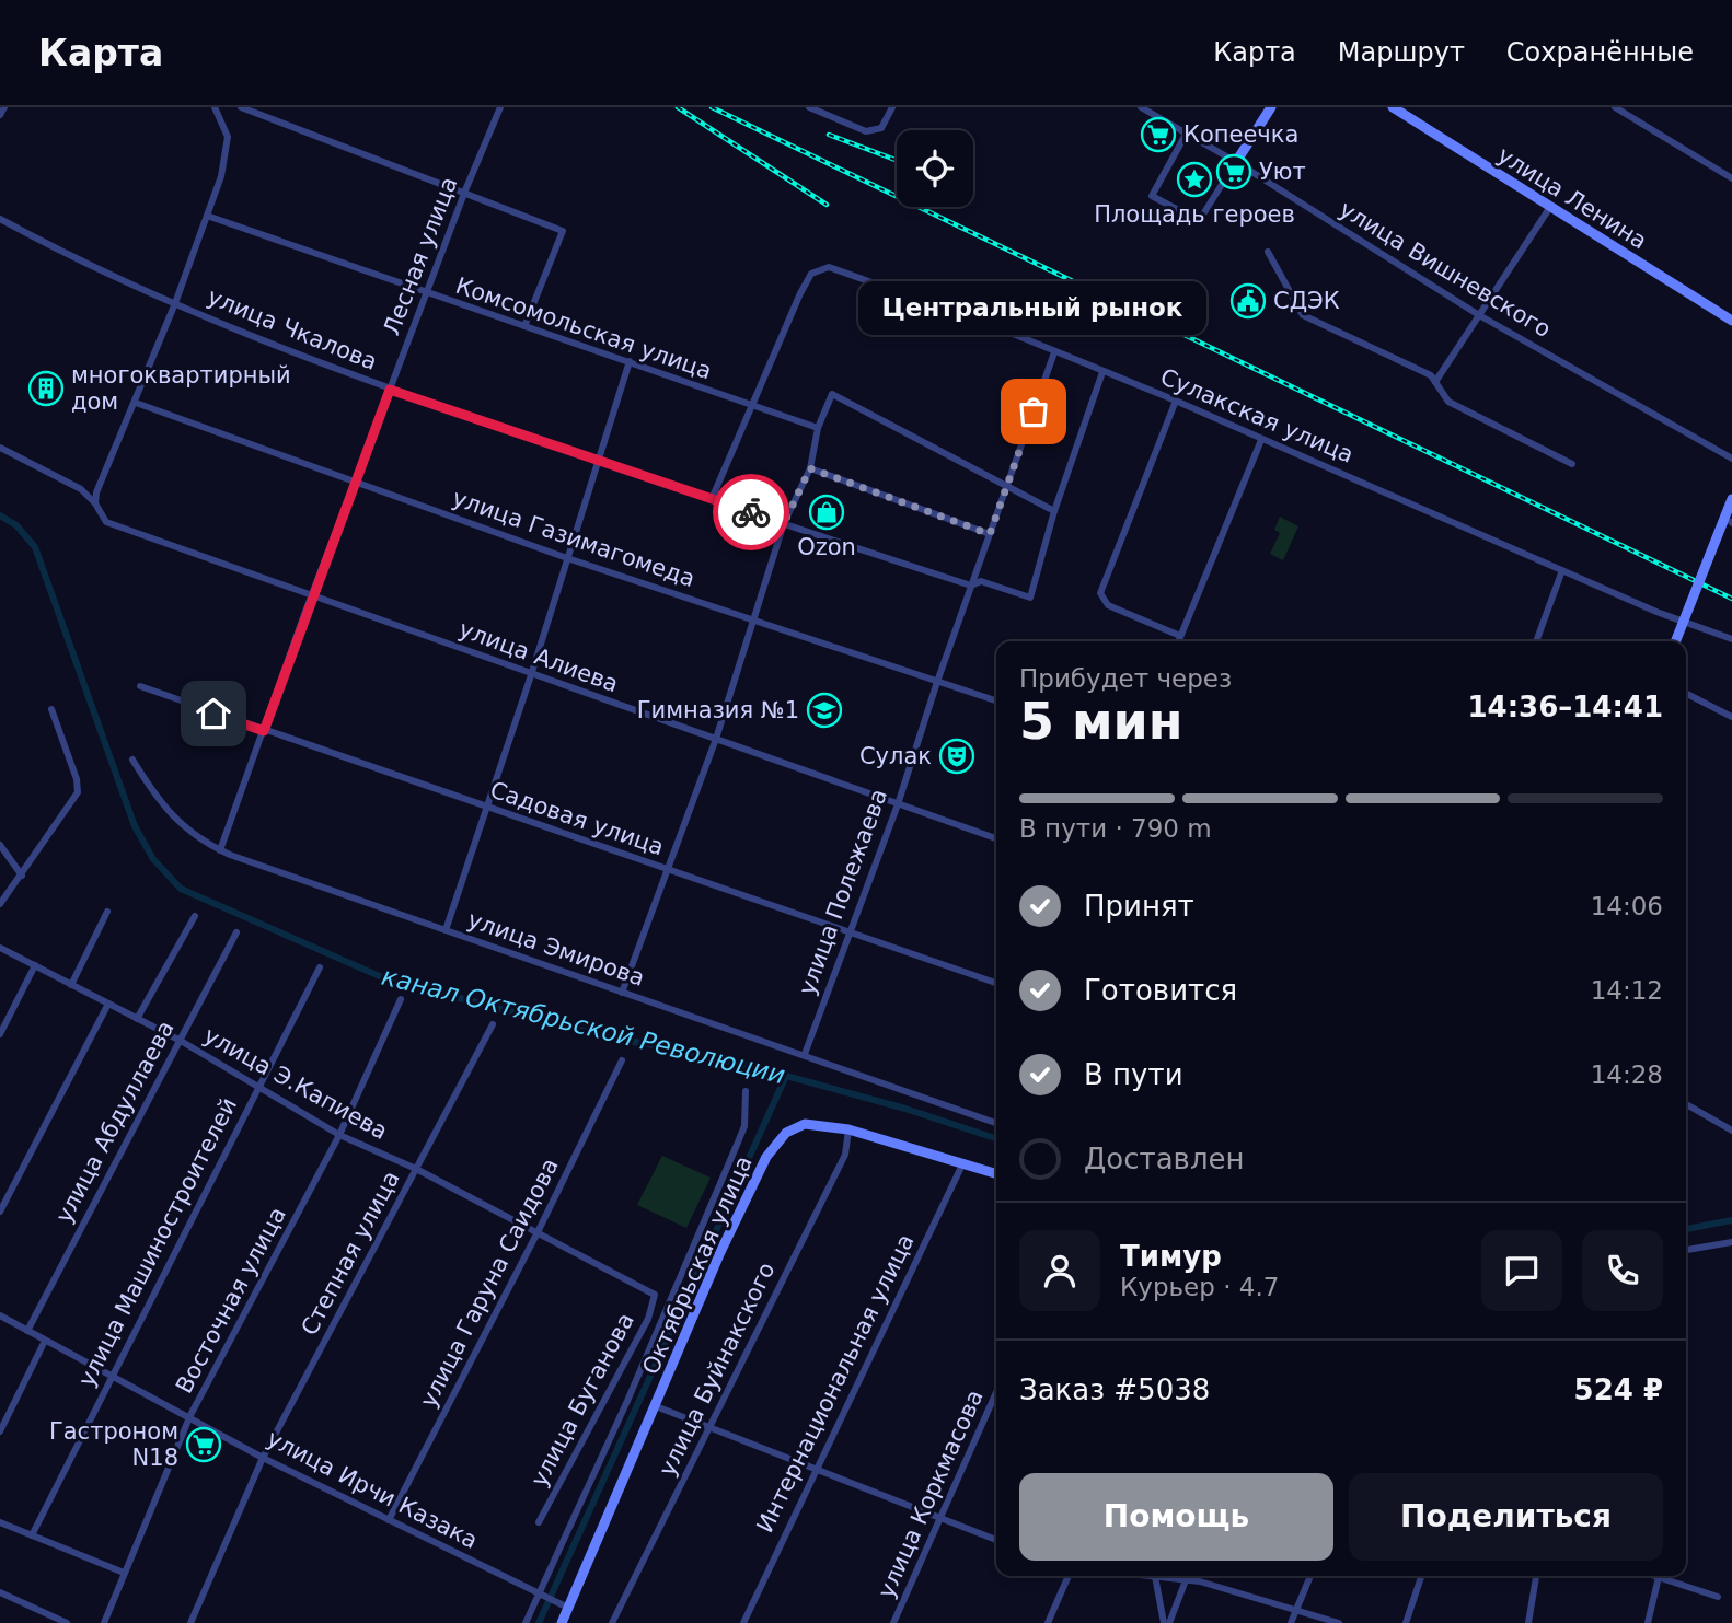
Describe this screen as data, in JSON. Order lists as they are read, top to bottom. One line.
{"streets":{"street":["улица Ленина","Лесная улица","улица Вишневского","Комсомольская улица","улица Чкалова","Сулакская улица","улица Газимагомеда","улица Алиева","Садовая улица","улица Полежаева","улица Эмирова","улица Э.Капиева","улица Абдуллаева","улица Машиностроителей","Степная улица","Октябрьская улица","улица Гаруна Саидова","Восточная улица","улица Буйнакского","Интернациональная улица","улица Буганова","улица Ирчи Казака","улица Коркмасова"]},"crossings":[["Лесная улица","Комсомольская улица"],["Лесная улица","улица Чкалова"],["Лесная улица","улица Газимагомеда"],["Лесная улица","улица Алиева"],["Лесная улица","Садовая улица"],["Лесная улица","улица Эмирова"],["Комсомольская улица","Сулакская улица"],["улица Чкалова","улица Полежаева"],["Сулакская улица","улица Полежаева"],["улица Газимагомеда","улица Полежаева"],["улица Алиева","улица Полежаева"],["Садовая улица","улица Полежаева"],["улица Полежаева","улица Эмирова"],["улица Э.Капиева","улица Абдуллаева"],["улица Э.Капиева","улица Машиностроителей"],["улица Э.Капиева","Степная улица"],["улица Э.Капиева","улица Гаруна Саидова"],["улица Э.Капиева","Восточная улица"],["улица Э.Капиева","улица Буганова"],["улица Абдуллаева","улица Ирчи Казака"],["улица Машиностроителей","улица Ирчи Казака"],["Степная улица","улица Ирчи Казака"],["Октябрьская улица","улица Буйнакского"],["Октябрьская улица","Интернациональная улица"],["Октябрьская улица","улица Ирчи Казака"],["улица Гаруна Саидова","улица Ирчи Казака"],["Восточная улица","улица Ирчи Казака"]],"water":["канал Октябрьской Революции"],"places":{"supermarket":["Копеечка","Уют","Гастроном N18"],"place":["Площадь героев"],"public building":["СДЭК"],"building":["многоквартирный дом"],"other":["Центральный рынок"],"shop":["Ozon"],"school or university":["Гимназия №1"],"theatre":["Сулак"]},"page":{"header":"Карта","nav":["Карта","Маршрут","Сохранённые"],"bubble":"Центральный рынок","heading":["5 мин","Прибудет через","14:36–14:41"],"panel":["Тимур","Курьер · 4.7","Заказ #5038","524 ₽"],"bar":"В пути · 790 m","list":[["Принят","14:06"],["Готовится","14:12"],["В пути","14:28"],"Доставлен"],"buttons":["Помощь","Поделиться"]}}
